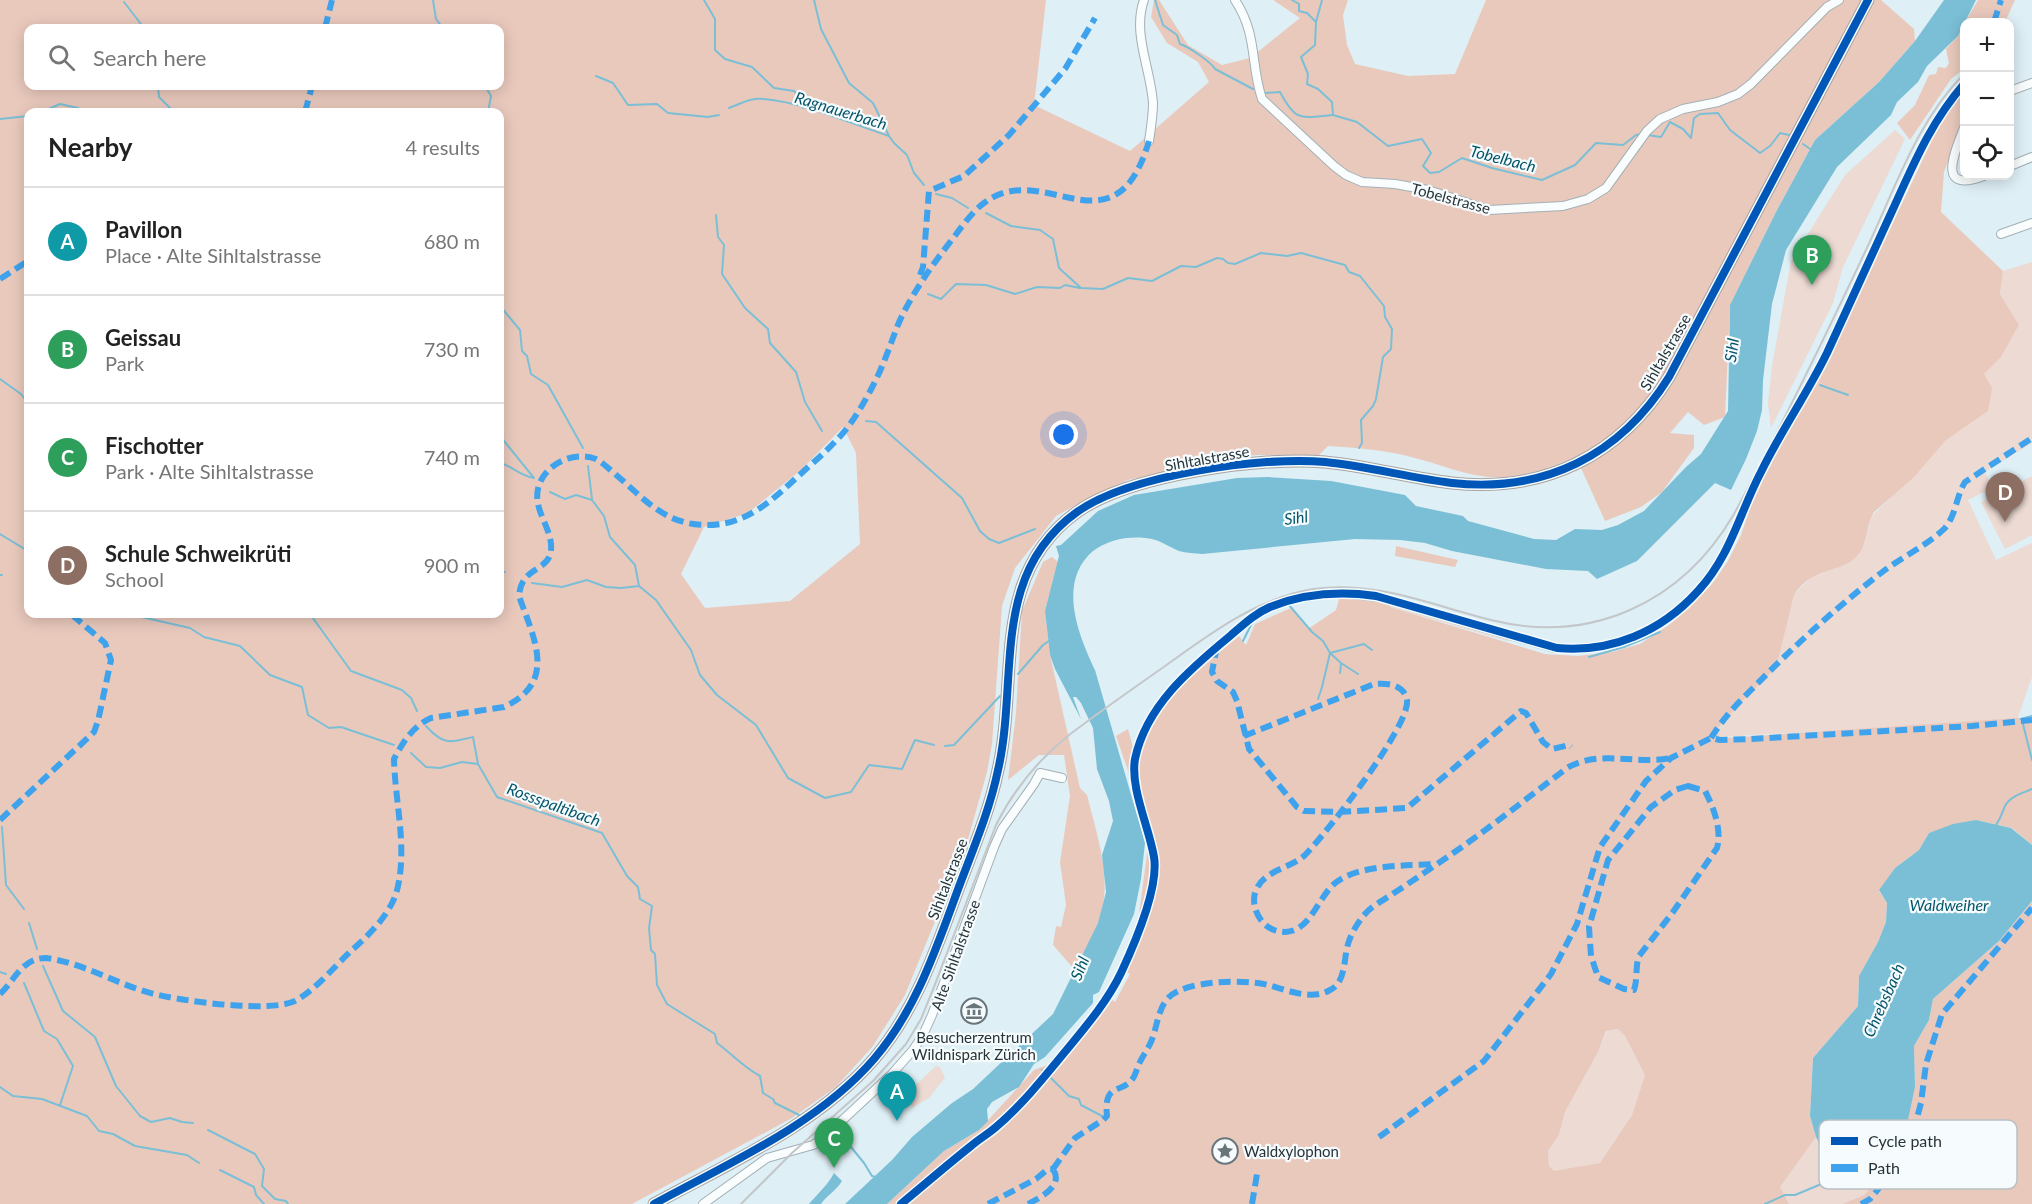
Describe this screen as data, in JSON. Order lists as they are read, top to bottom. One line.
{"streets":{"main road":["Sihltalstrasse"],"street":["Tobelstrasse","Alte Sihltalstrasse"]},"water":["Ragnauerbach","Tobelbach","Sihl","Rossspaltibach","Waldweiher","Chrebsbach"],"places":{"museum":["Besucherzentrum Wildnispark Zürich"],"place":["Waldxylophon"]},"legend":["Cycle path","Path"],"page":{"map_buttons":["+","−"],"search":"Search here","heading":["Nearby","4 results"],"list":[{"mark":"A","name":"Pavillon","note":"Place · Alte Sihltalstrasse","value":"680 m"},{"mark":"B","name":"Geissau","note":"Park","value":"730 m"},{"mark":"C","name":"Fischotter","note":"Park · Alte Sihltalstrasse","value":"740 m"},{"mark":"D","name":"Schule Schweikrüti","note":"School","value":"900 m"}],"pins":["B","D","A","C"]}}
